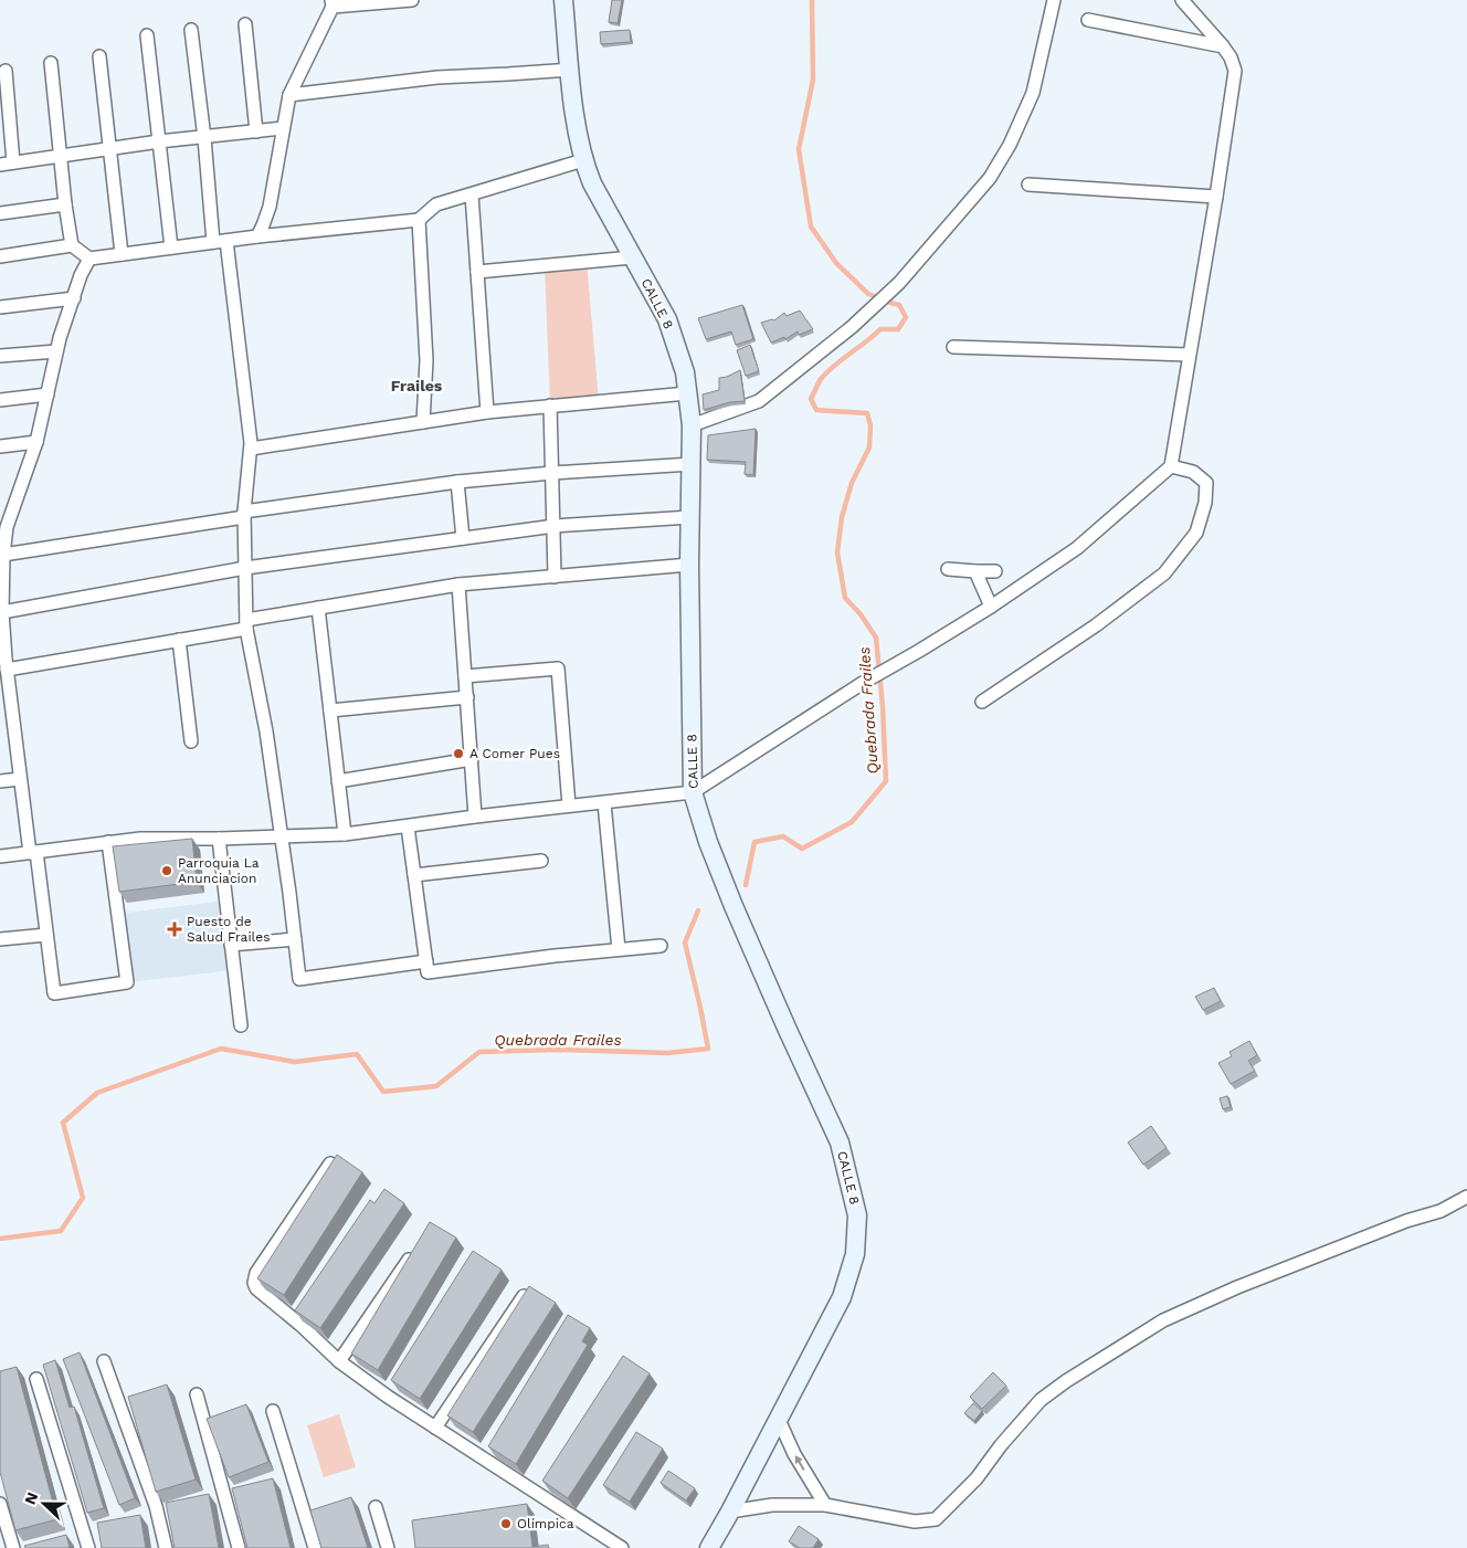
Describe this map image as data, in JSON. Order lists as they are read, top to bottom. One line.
{"streets":{"street":["CALLE 8"]},"districts":["Frailes"],"water":["Quebrada Frailes"],"places":{"other":["A Comer Pues","Parroquia La Anunciacion","Olímpica"],"health":["Puesto de Salud Frailes"]},"north":"left"}
